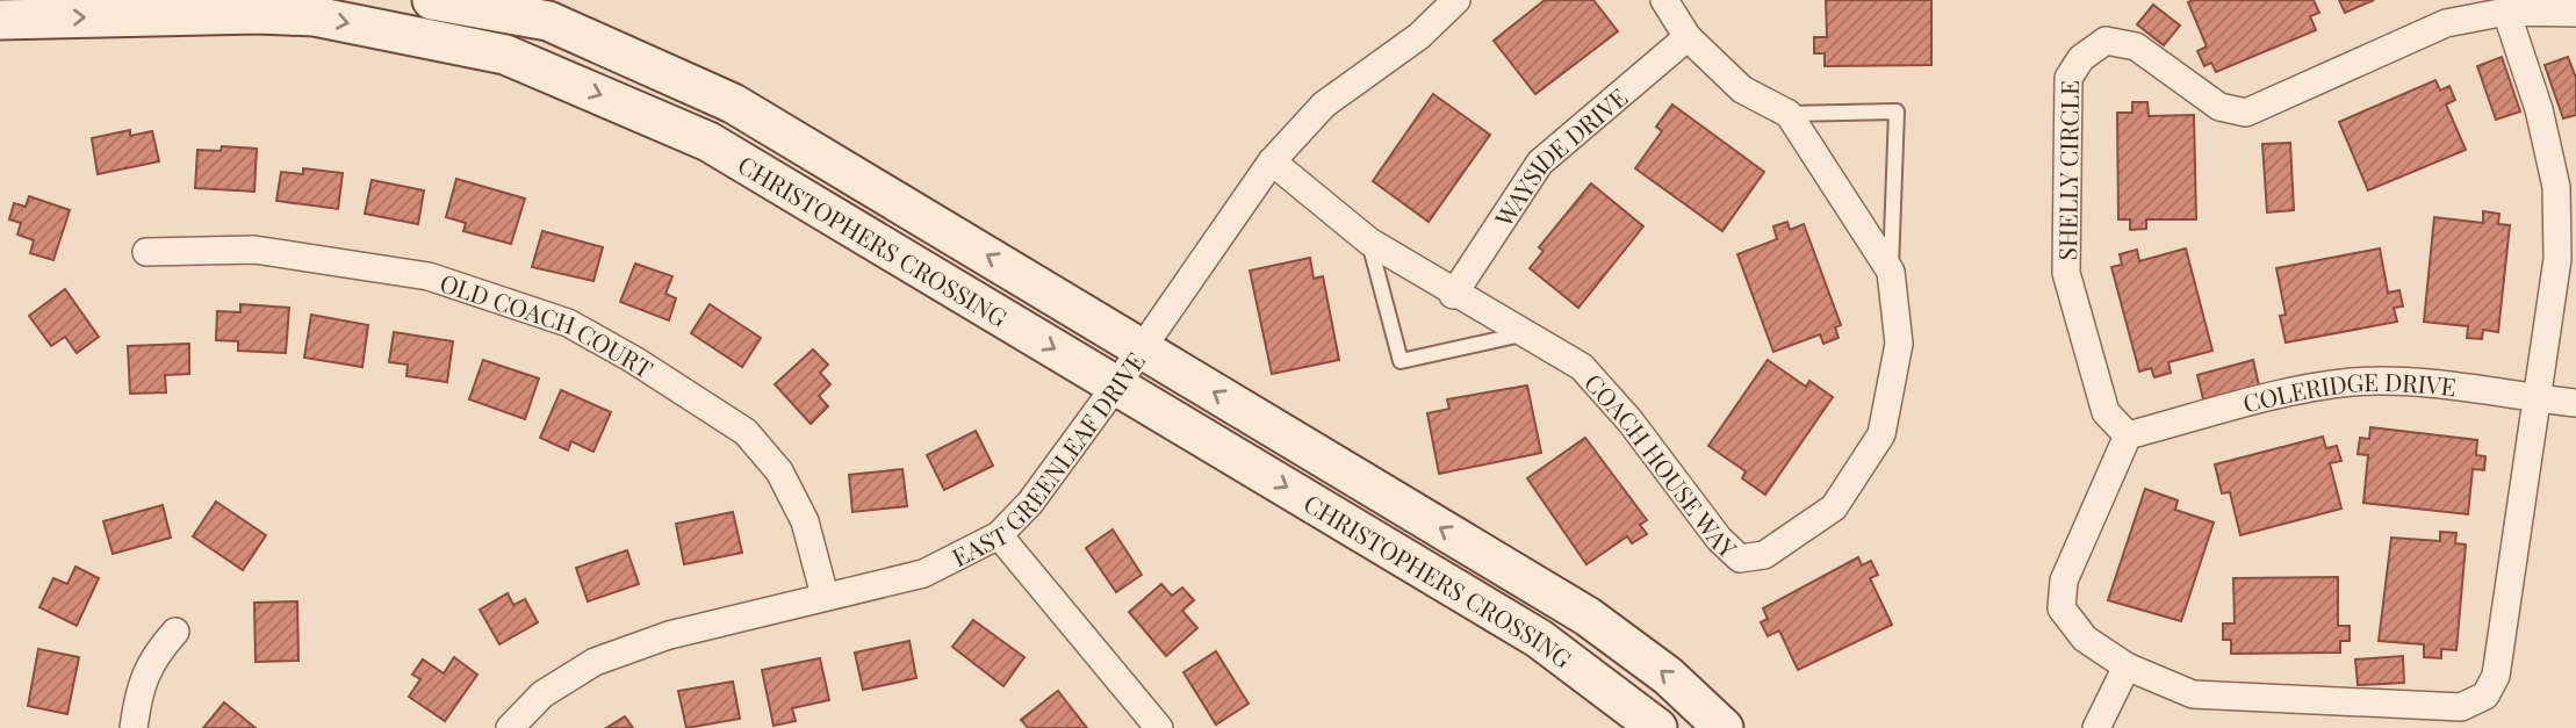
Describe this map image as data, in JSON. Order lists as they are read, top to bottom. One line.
{"streets":{"street":["WAYSIDE DRIVE","SHELLY CIRCLE","CHRISTOPHERS CROSSING","OLD COACH COURT","COLERIDGE DRIVE","EAST GREENLEAF DRIVE","COACH HOUSE WAY"]},"crossings":[["WAYSIDE DRIVE","COACH HOUSE WAY"],["SHELLY CIRCLE","COLERIDGE DRIVE"],["CHRISTOPHERS CROSSING","EAST GREENLEAF DRIVE"],["OLD COACH COURT","EAST GREENLEAF DRIVE"],["EAST GREENLEAF DRIVE","COACH HOUSE WAY"]]}
